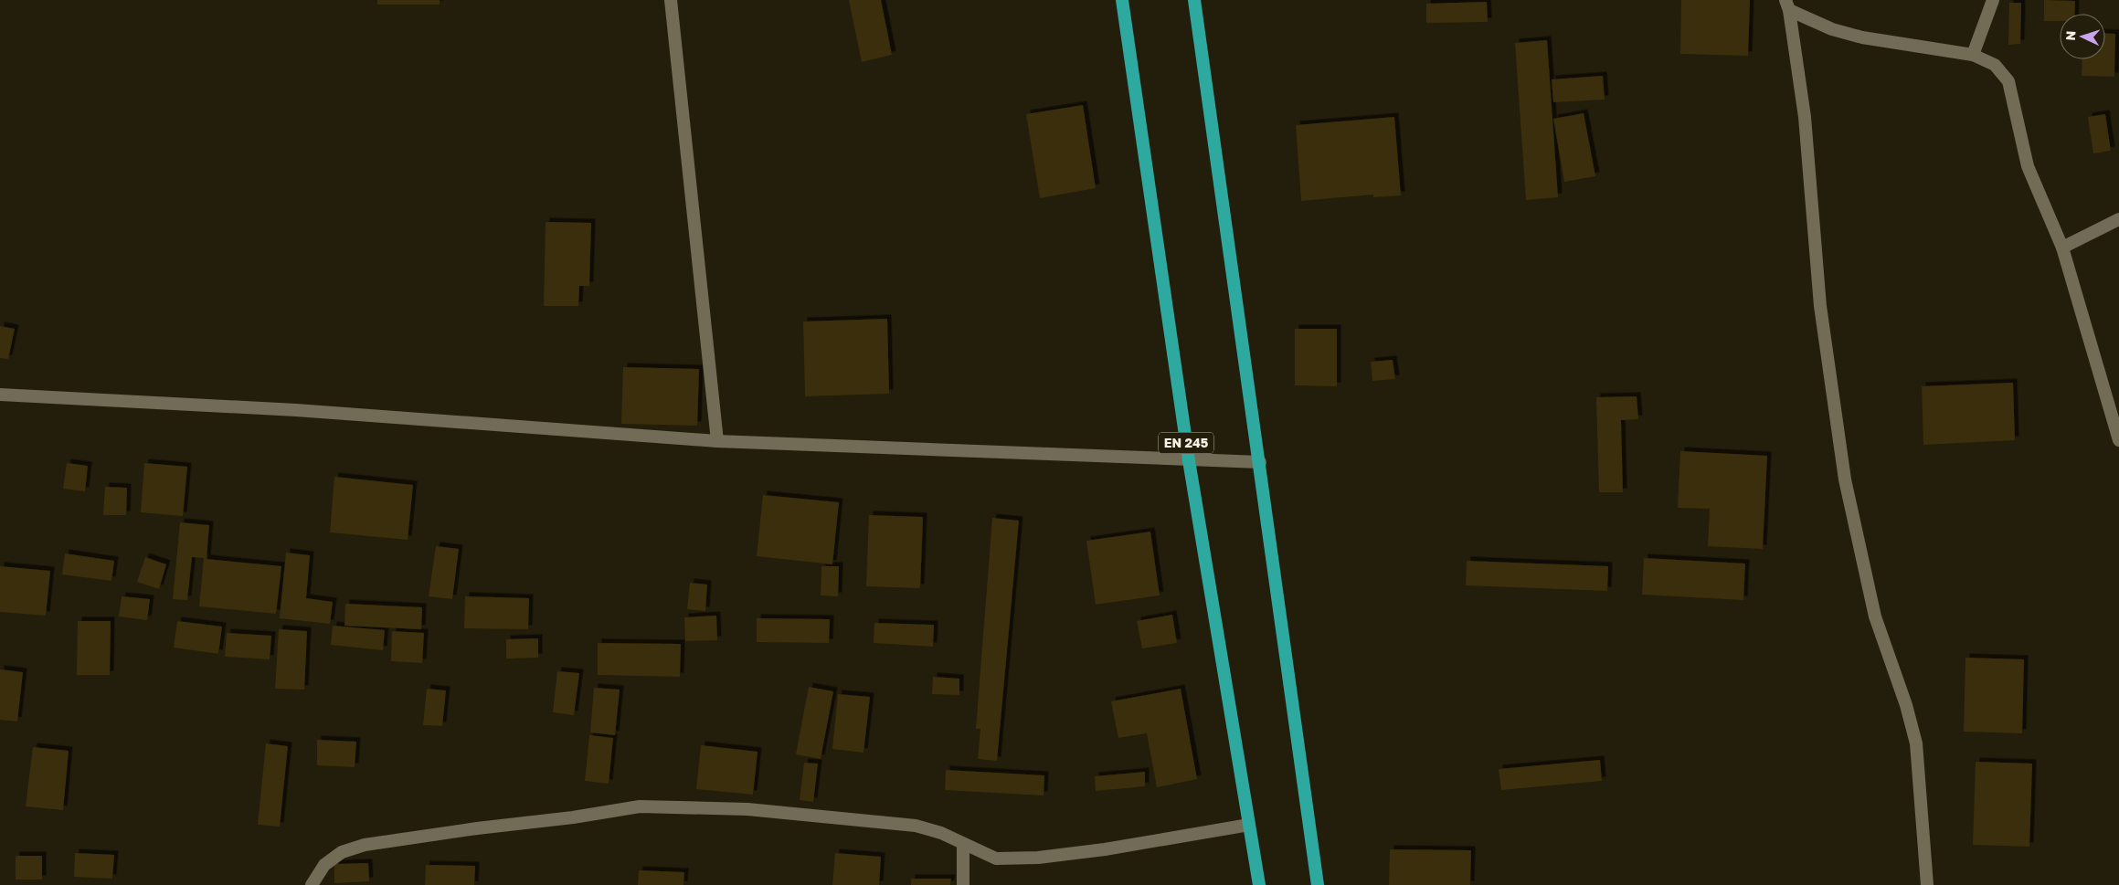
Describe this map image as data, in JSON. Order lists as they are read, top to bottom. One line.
{"streets":{"main road":["EN 245"]},"north":"left"}
